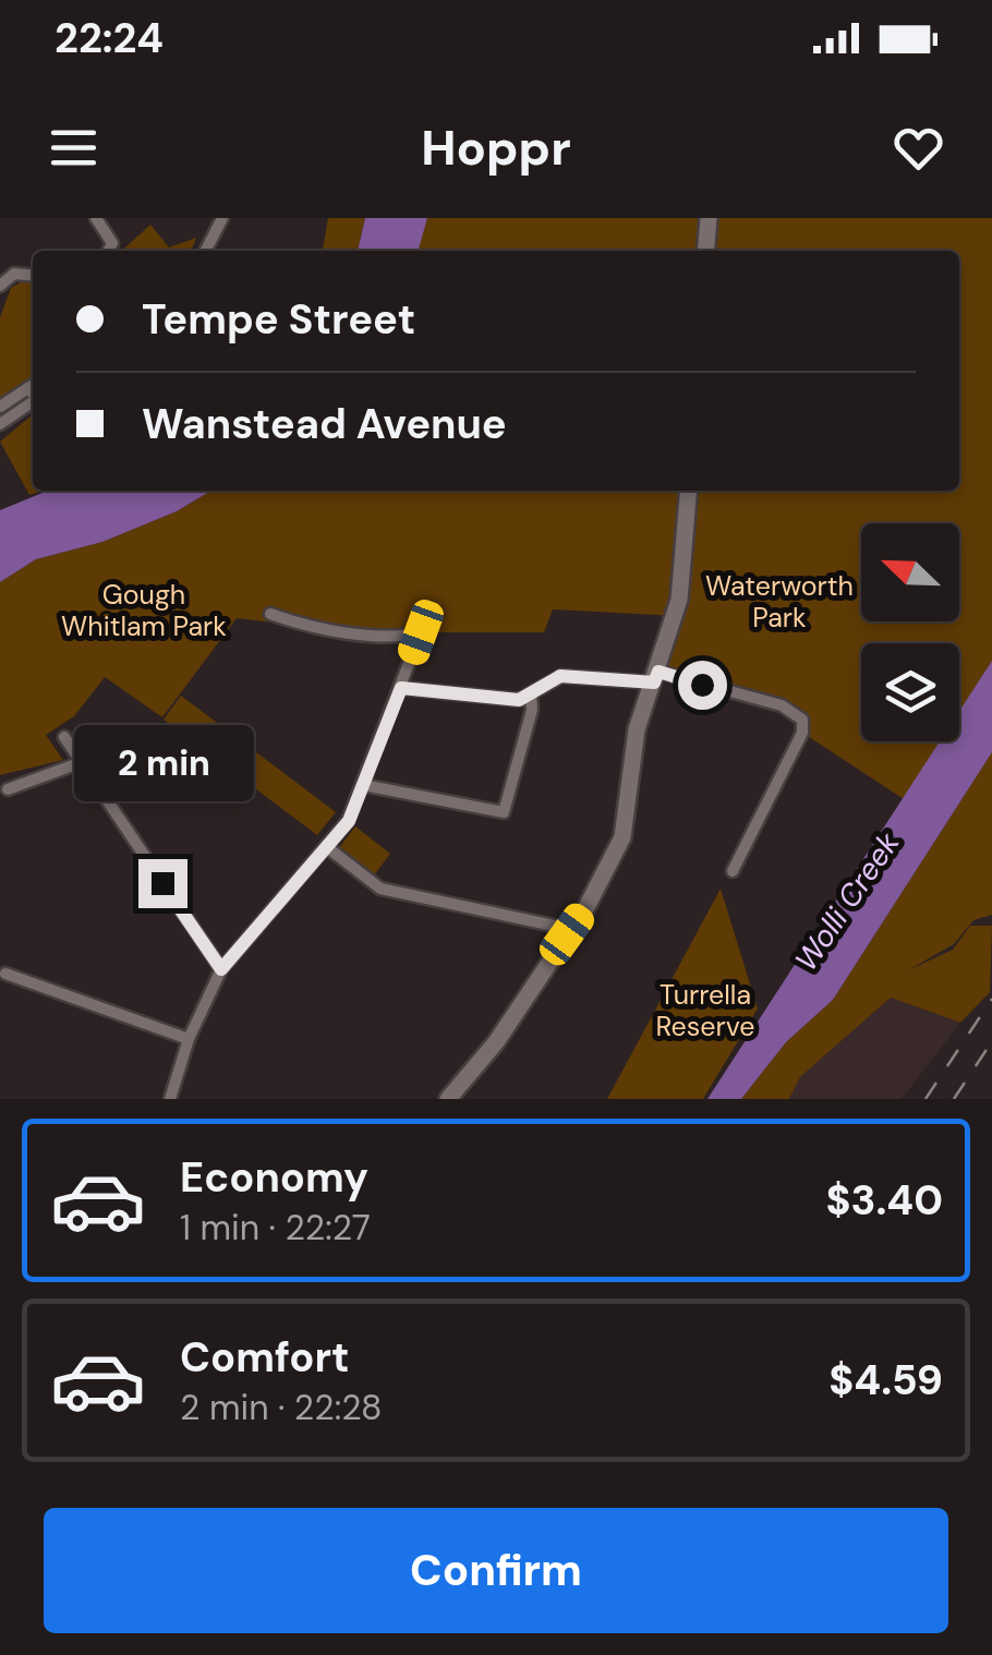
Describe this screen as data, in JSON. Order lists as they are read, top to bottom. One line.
{"water":["Wolli Creek"],"parks":["Waterworth Park","Gough Whitlam Park","Turrella Reserve"],"north":"top left","page":{"status":"22:24","header":"Hoppr","banner":["Tempe Street","Wanstead Avenue"],"bubble":"2 min","list":[{"name":"Economy","note":"1 min · 22:27","value":"$3.40"},{"name":"Comfort","note":"2 min · 22:28","value":"$4.59"}],"buttons":"Confirm"}}
